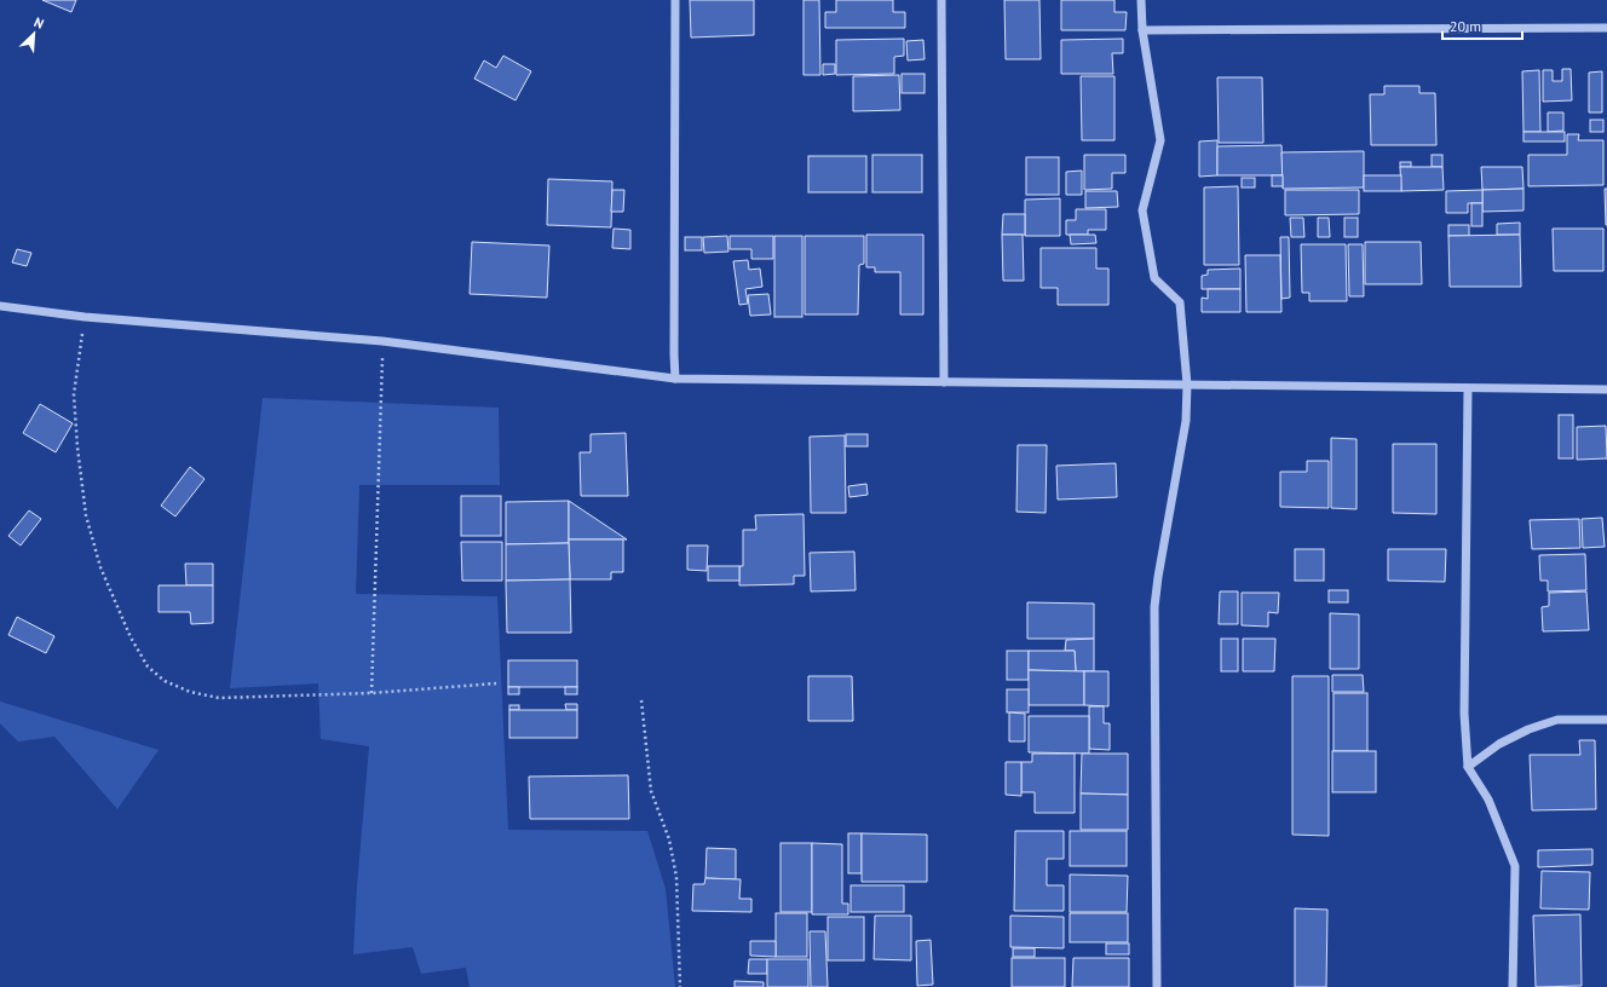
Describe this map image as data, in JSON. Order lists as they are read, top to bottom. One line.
{"scale_bar":"20 m","north":"top right"}
